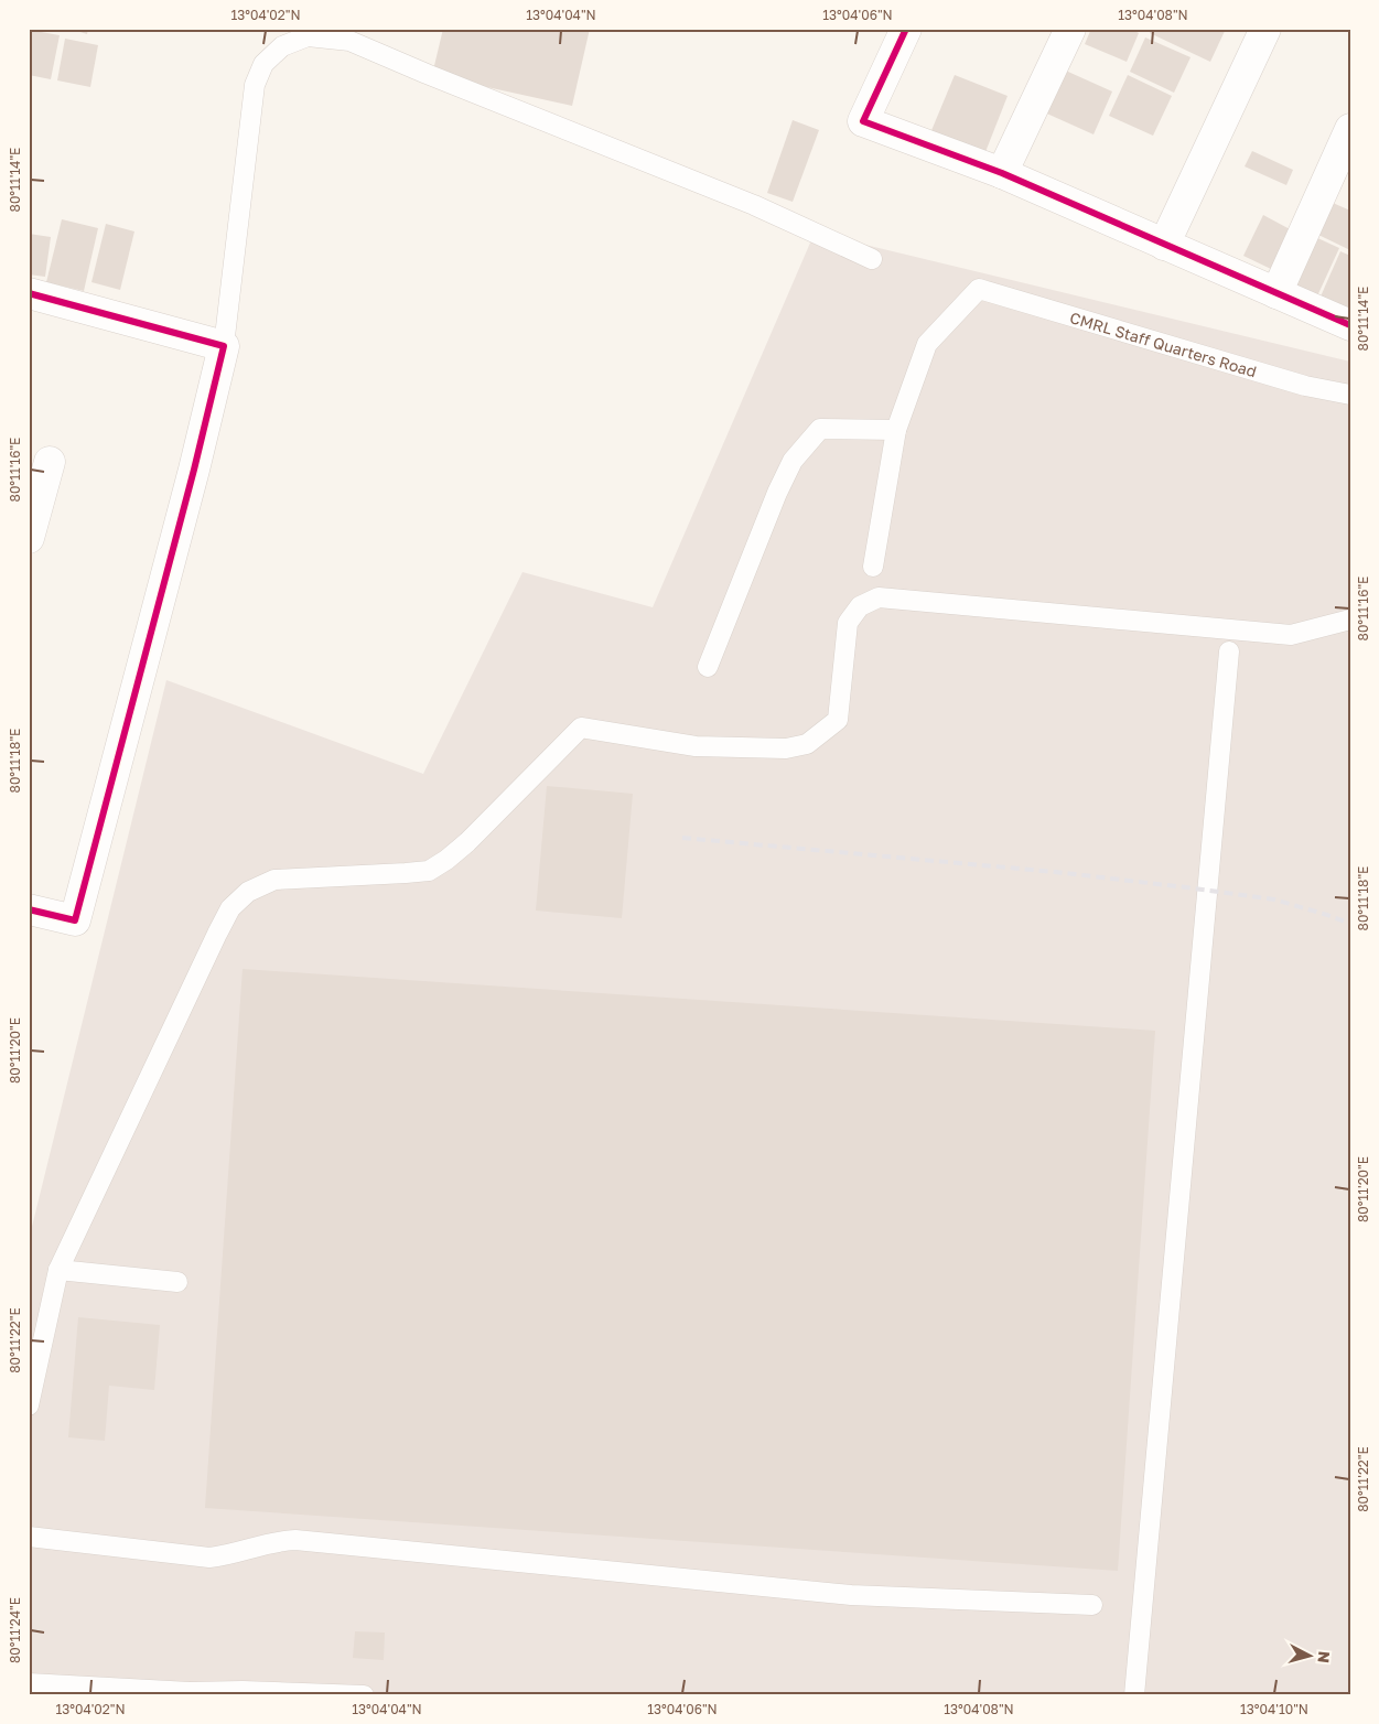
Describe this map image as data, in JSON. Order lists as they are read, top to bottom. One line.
{"streets":{"lane":["CMRL Staff Quarters Road"]},"north":"right","coordinates":["13°04'02\"N","13°04'04\"N","13°04'06\"N","13°04'08\"N","80°11'14\"E","80°11'16\"E","80°11'18\"E","80°11'20\"E","80°11'22\"E","80°11'24\"E","13°04'10\"N"]}
